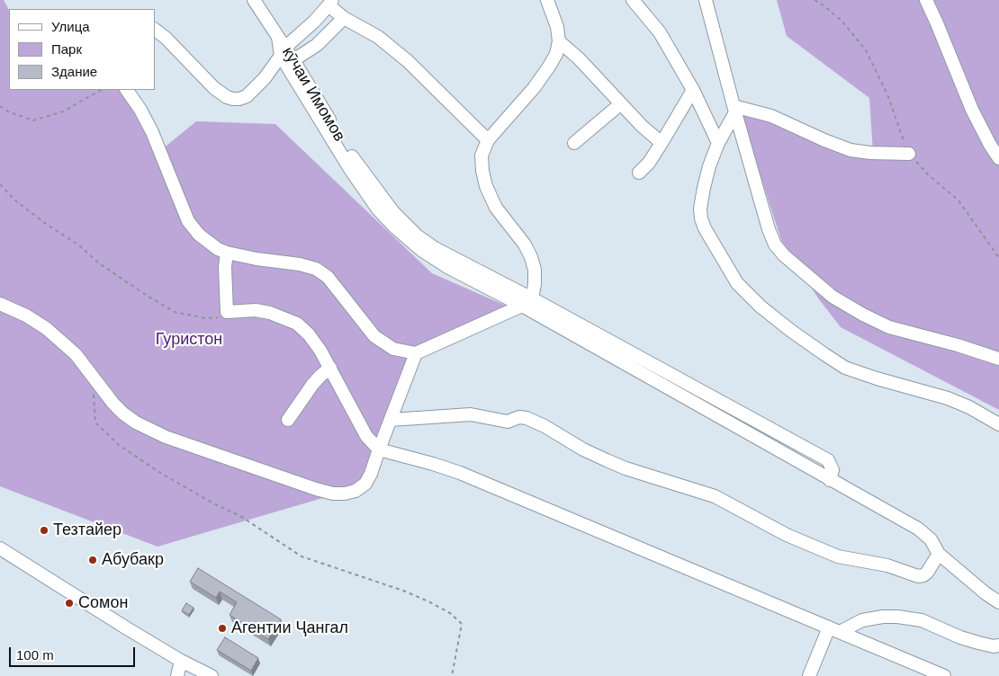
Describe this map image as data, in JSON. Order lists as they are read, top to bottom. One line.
{"streets":{"street":["кӯчаи Имомов"]},"parks":["Гуристон"],"places":["Тезтайер","Абубакр","Сомон","Агентии Ҷангал"],"legend":["Улица","Парк","Здание"],"scale_bar":"100 m"}
